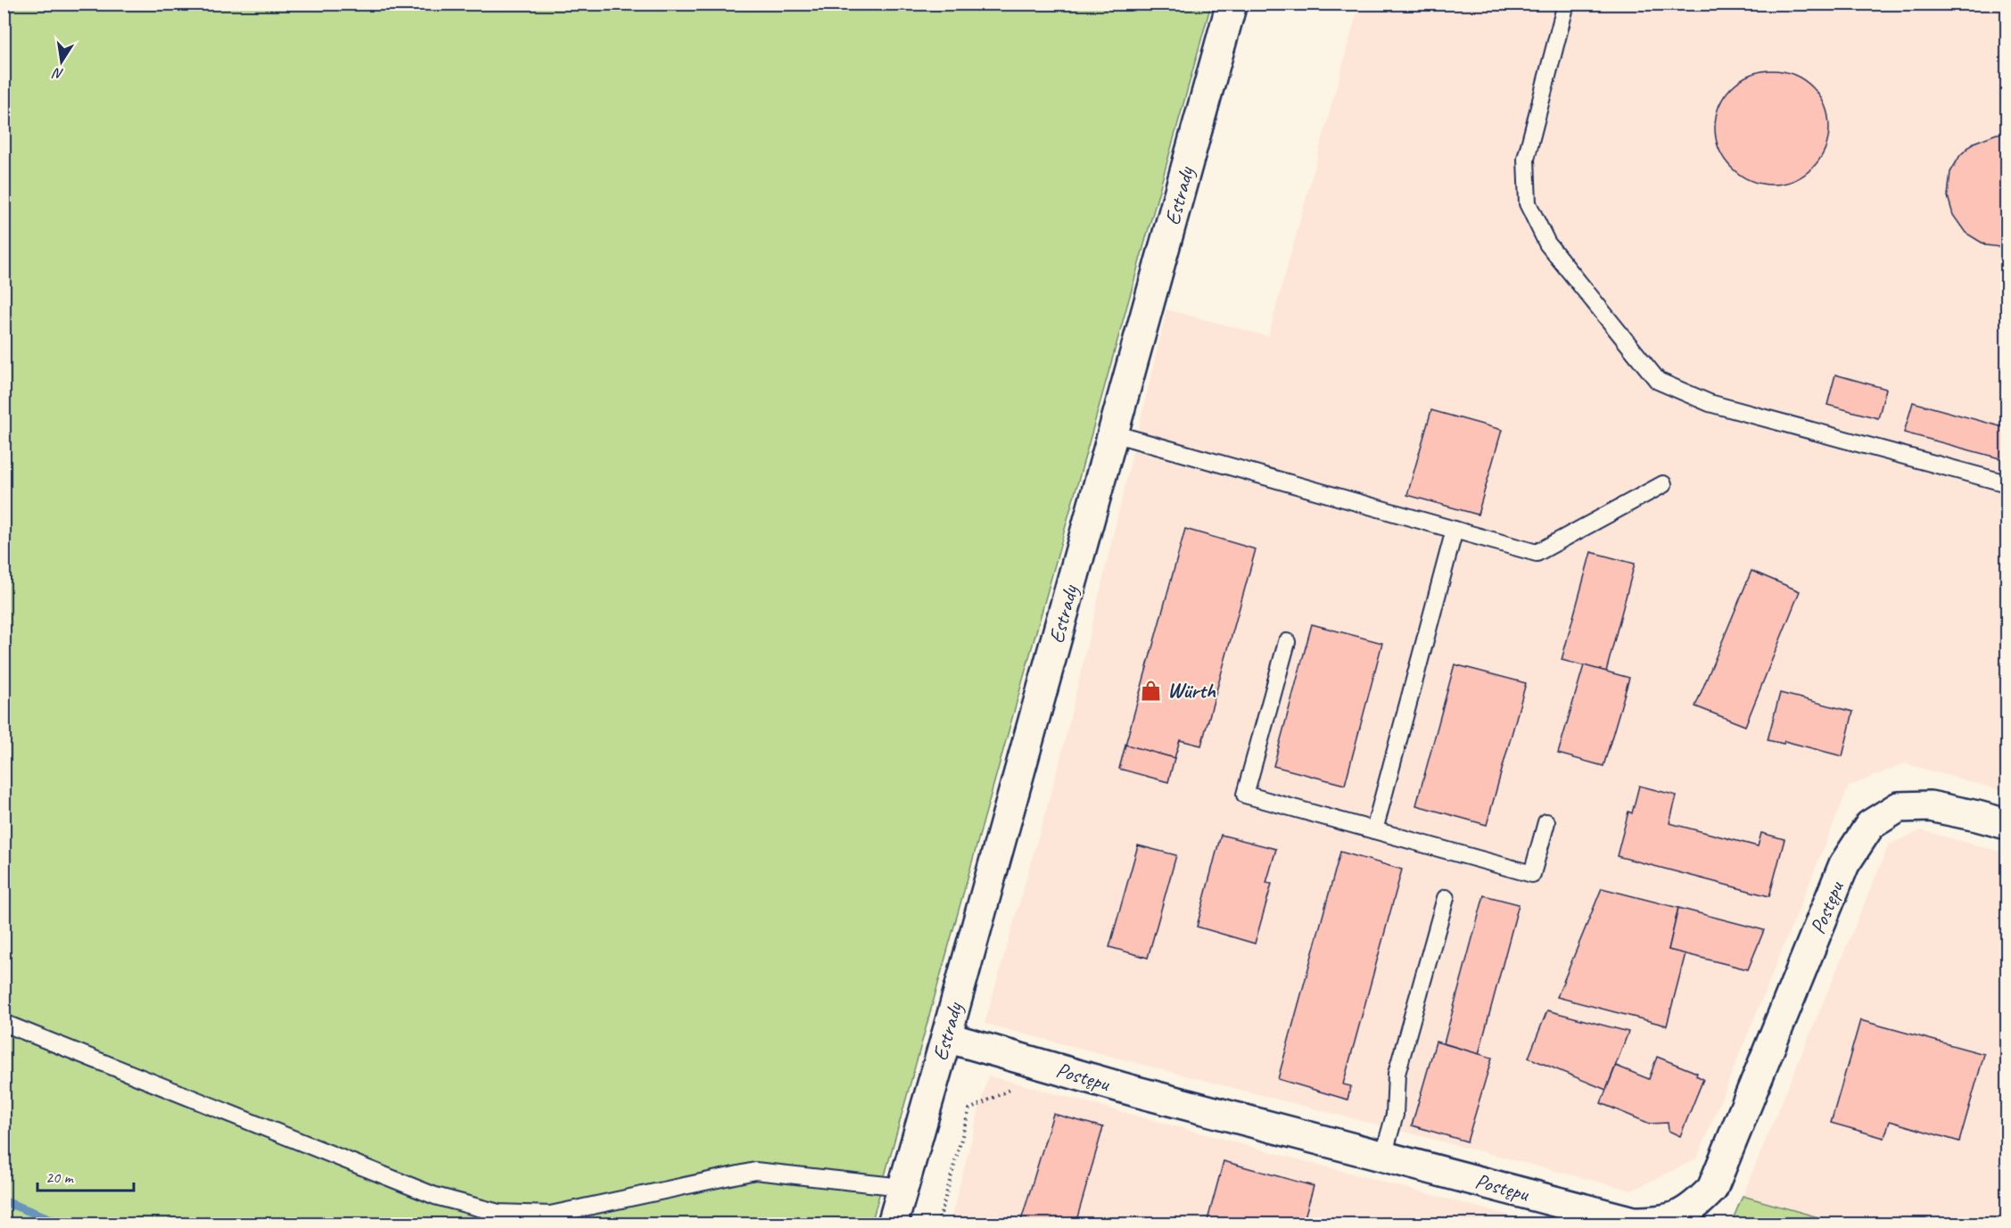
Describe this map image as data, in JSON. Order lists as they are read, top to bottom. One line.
{"streets":{"street":["Estrady","Postępu"]},"crossings":[["Estrady","Postępu"]],"places":{"shop":["Würth"]},"scale_bar":"20 m","north":"bottom"}
